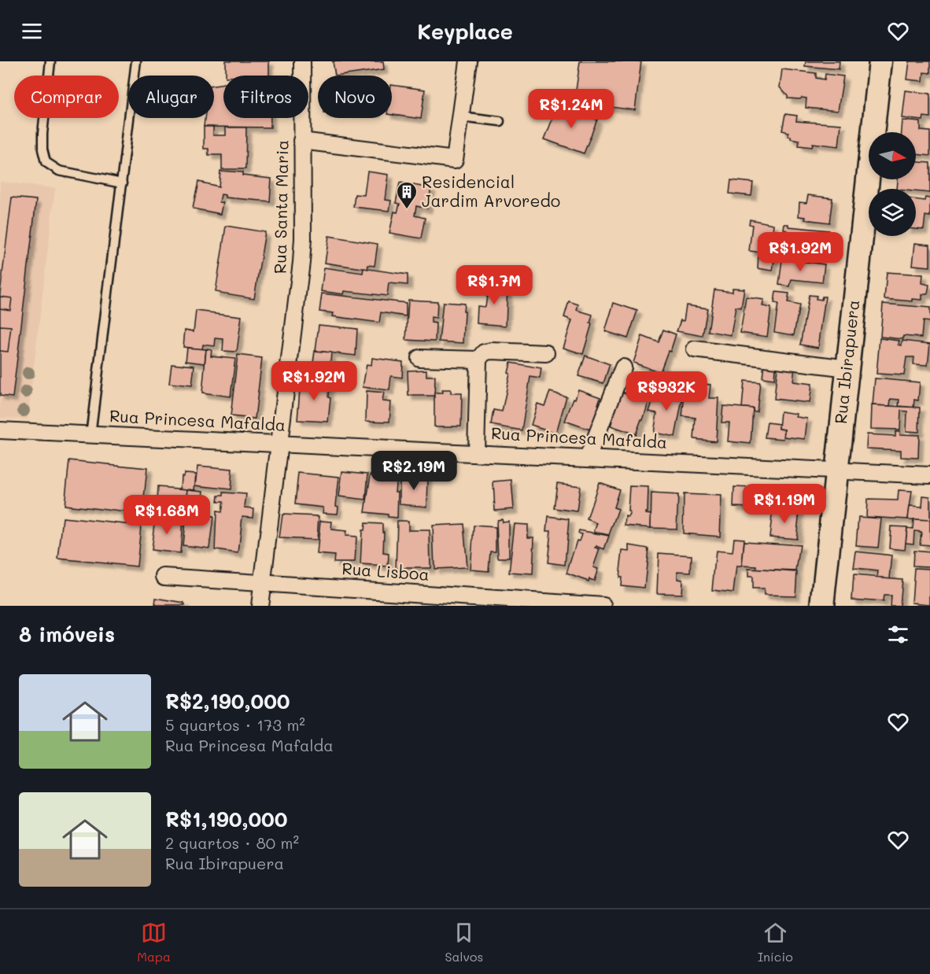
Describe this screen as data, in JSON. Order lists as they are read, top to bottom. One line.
{"streets":{"street":["Rua Santa Maria","Rua Ibirapuera","Rua Princesa Mafalda","Rua Lisboa"]},"crossings":[["Rua Santa Maria","Rua Princesa Mafalda"],["Rua Santa Maria","Rua Lisboa"],["Rua Ibirapuera","Rua Princesa Mafalda"]],"places":{"building":["Residencial Jardim Arvoredo"]},"north":"right","page":{"header":"Keyplace","chip":["Comprar","Alugar","Filtros","Novo"],"price":["R$1.24M","R$1.92M","R$1.7M","R$1.92M","R$932K","R$2.19M","R$1.19M","R$1.68M"],"heading":"8 imóveis","list":[{"name":"R$2,190,000","note":"5 quartos · 173 m² · Rua Princesa Mafalda"},{"name":"R$1,190,000","note":"2 quartos · 80 m² · Rua Ibirapuera"}],"tabs":["Mapa","Salvos","Início"]}}
